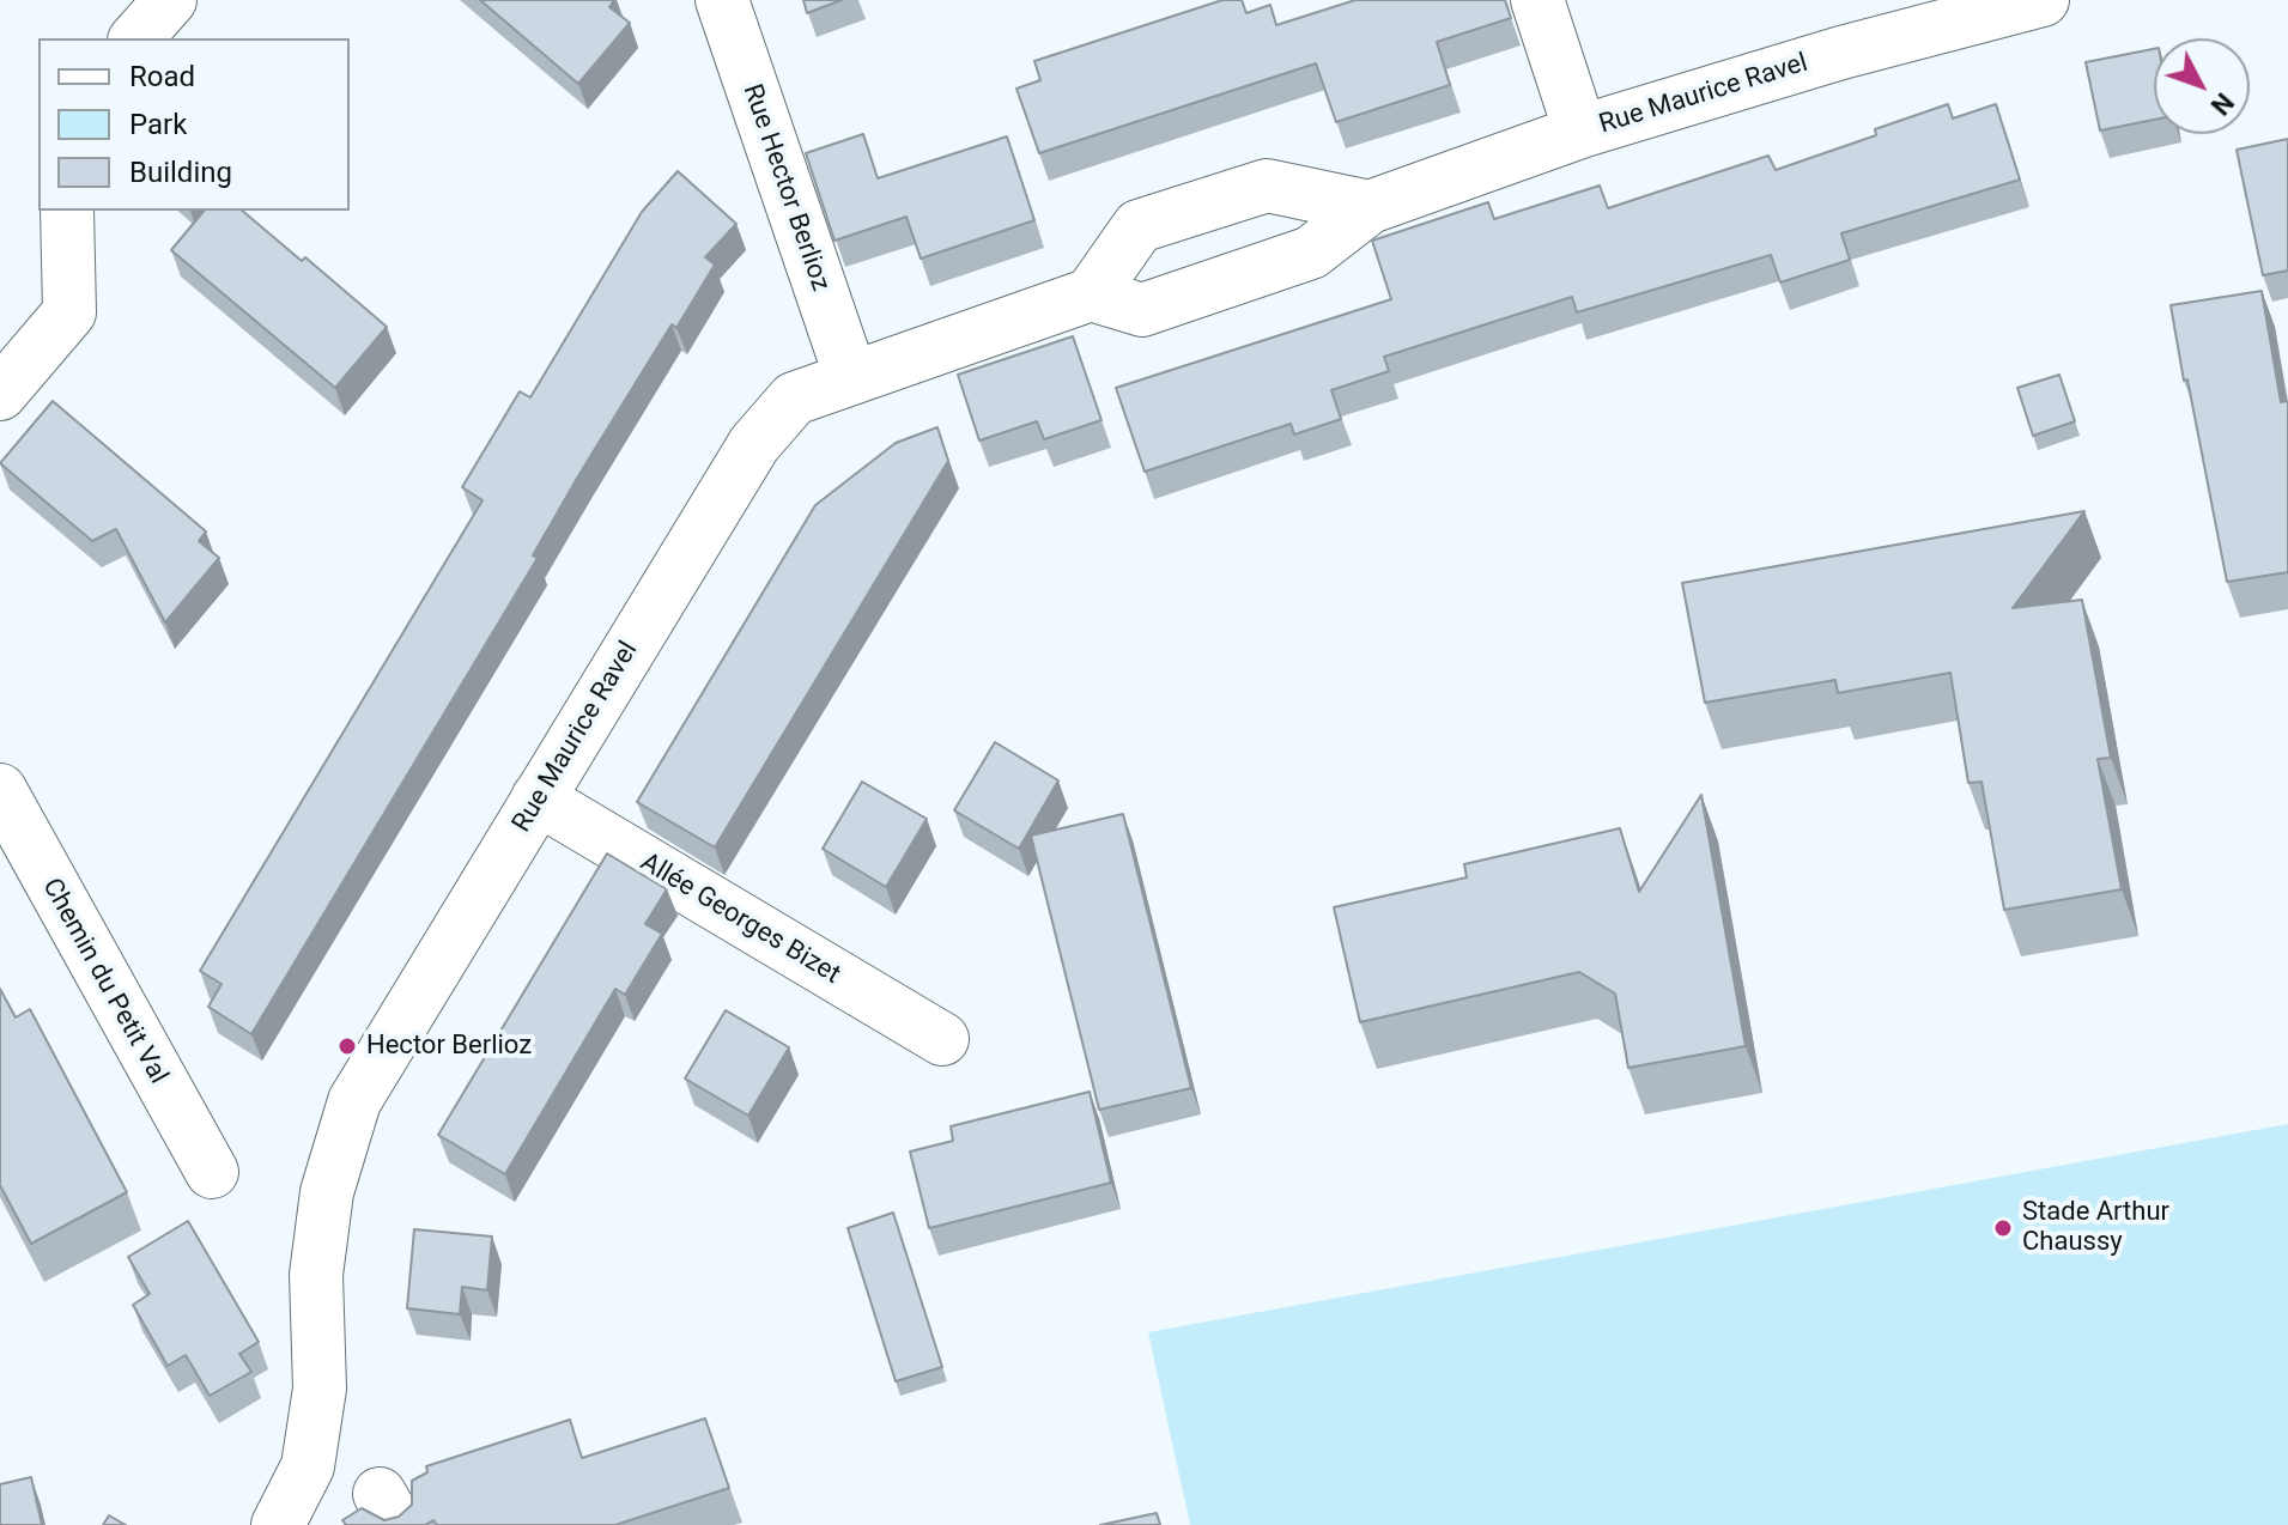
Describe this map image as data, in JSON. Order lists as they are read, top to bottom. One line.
{"streets":{"street":["Rue Maurice Ravel","Rue Hector Berlioz","Allée Georges Bizet","Chemin du Petit Val"]},"crossings":[["Rue Maurice Ravel","Rue Hector Berlioz"],["Rue Maurice Ravel","Allée Georges Bizet"]],"places":["Hector Berlioz","Stade Arthur Chaussy"],"legend":["Road","Park","Building"],"north":"bottom right"}
